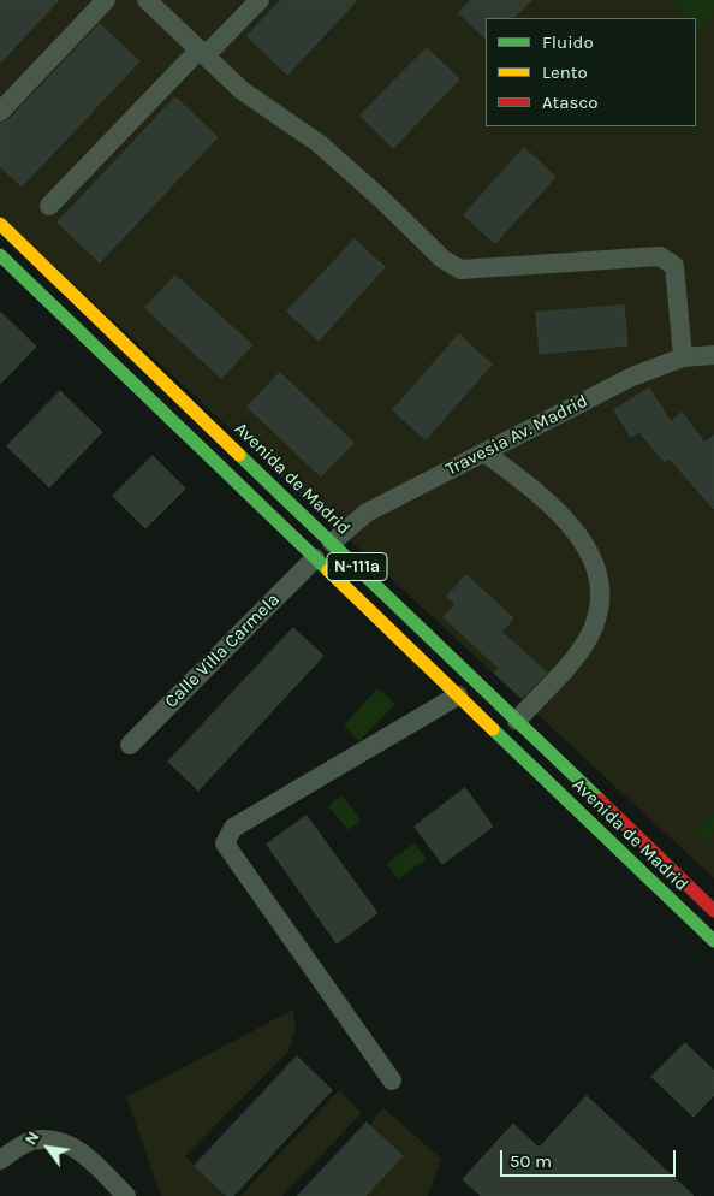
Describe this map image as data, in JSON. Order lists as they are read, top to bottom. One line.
{"streets":{"main road":["Avenida de Madrid","N-111a"],"street":["Travesia Av. Madrid","Calle Villa Carmela"]},"crossings":[["Travesia Av. Madrid","Avenida de Madrid"],["Avenida de Madrid","Calle Villa Carmela"]],"legend":["Fluido","Lento","Atasco"],"scale_bar":"50 m","north":"top left"}
